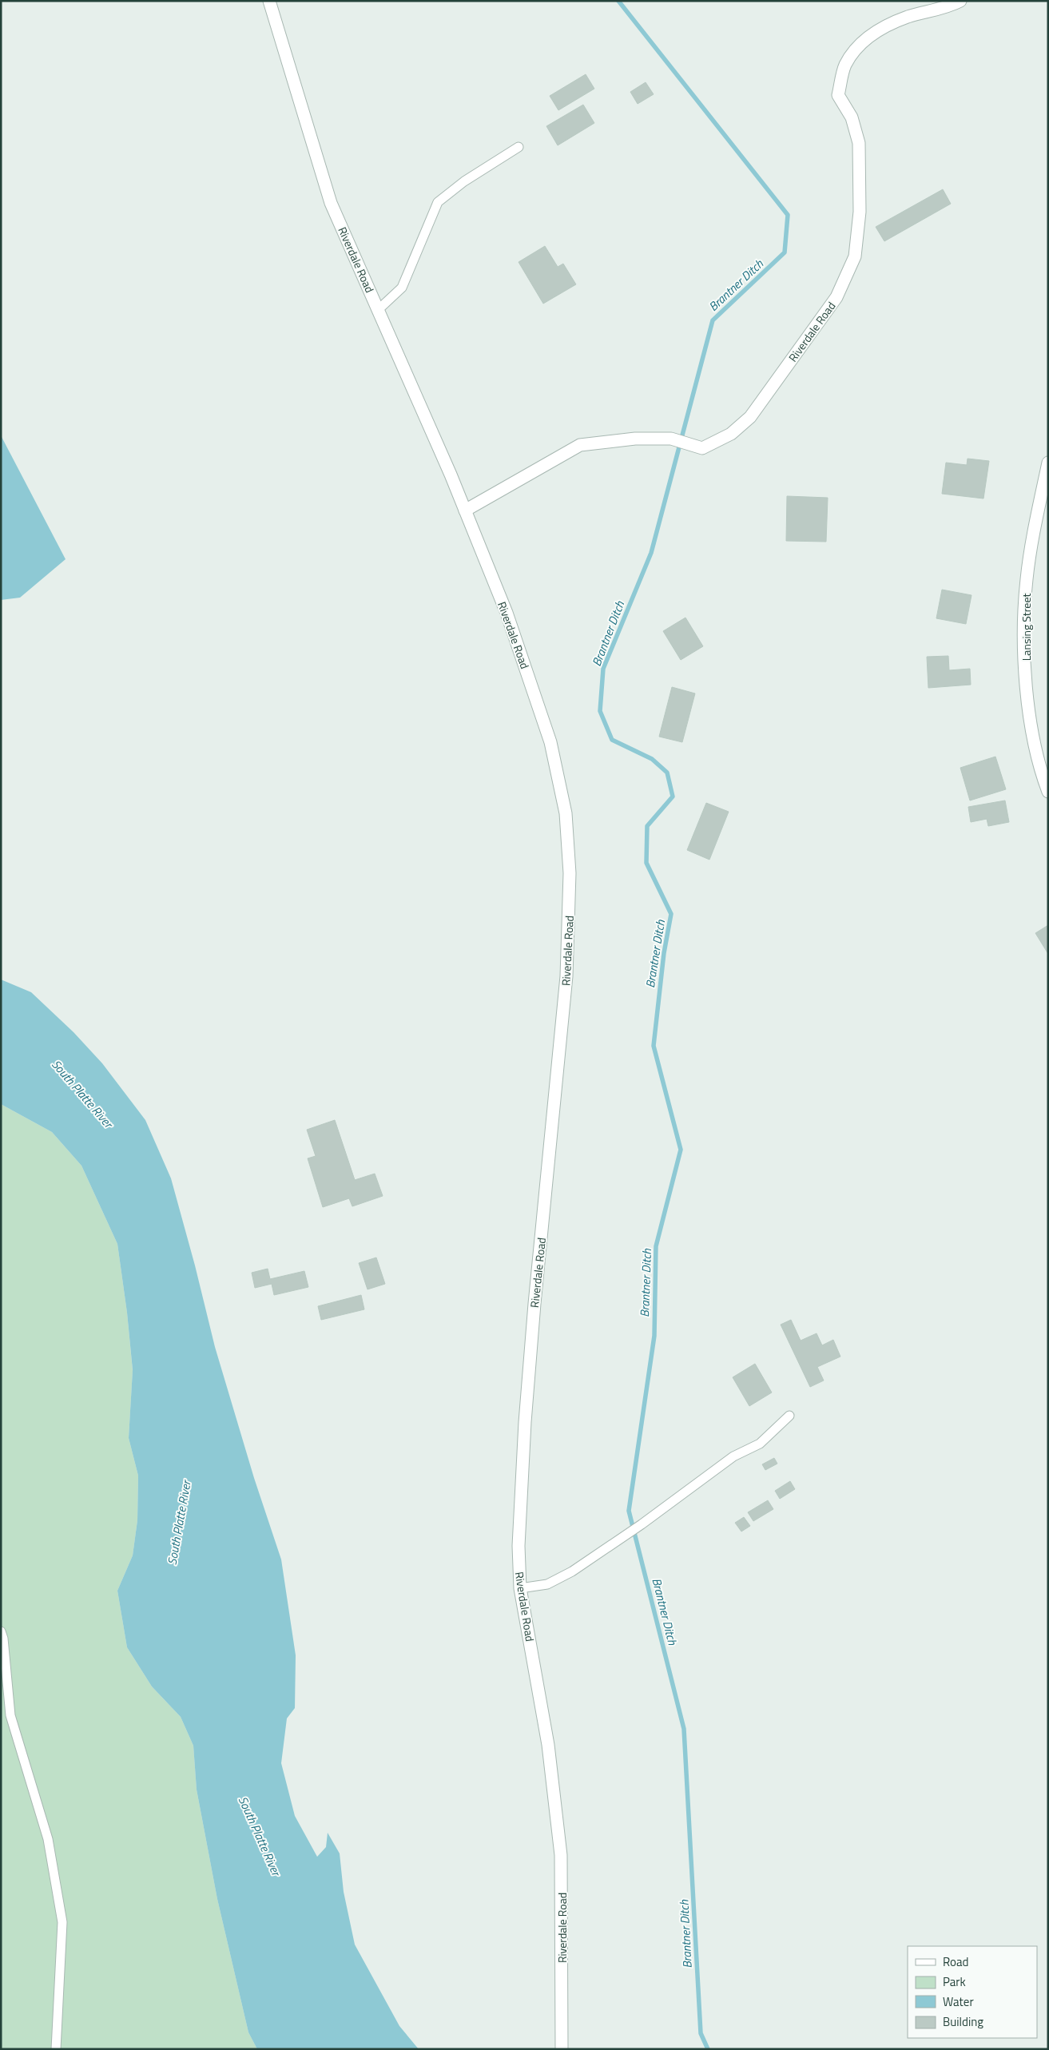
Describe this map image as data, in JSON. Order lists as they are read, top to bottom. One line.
{"streets":{"street":["Riverdale Road","Lansing Street"]},"water":["Brantner Ditch","South Platte River"],"legend":["Road","Park","Water","Building"]}
